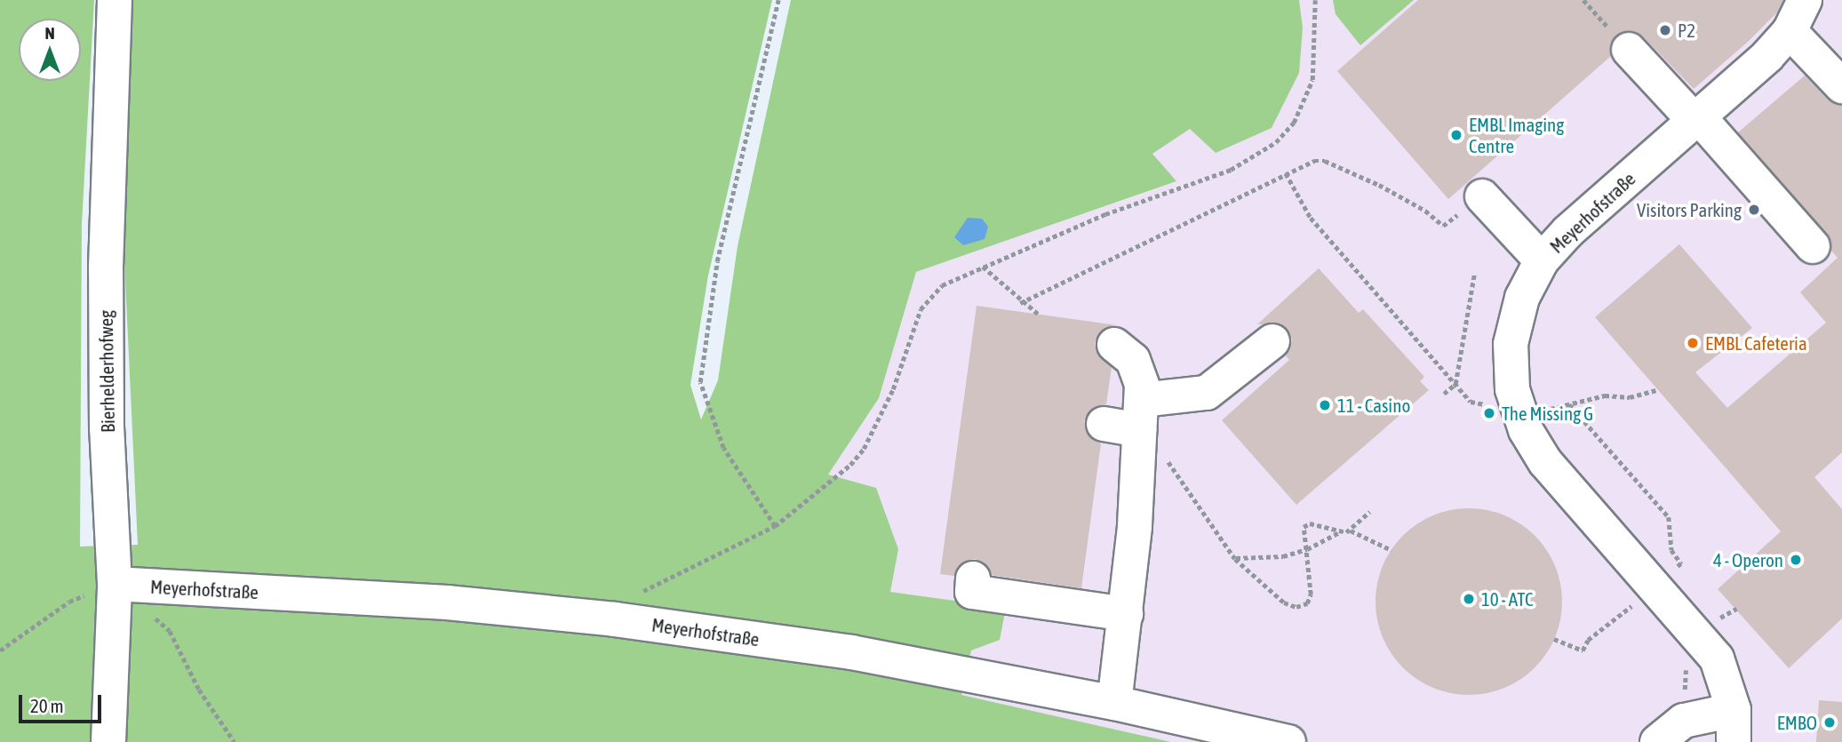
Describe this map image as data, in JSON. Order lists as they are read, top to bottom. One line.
{"streets":{"street":["Meyerhofstraße","Bierhelderhofweg"]},"crossings":[["Meyerhofstraße","Bierhelderhofweg"]],"places":["P2","EMBL Imaging Centre","Visitors Parking","EMBL Cafeteria","11 - Casino","The Missing G","4 - Operon","10 - ATC","EMBO"],"scale_bar":"20 m","north":"top"}
